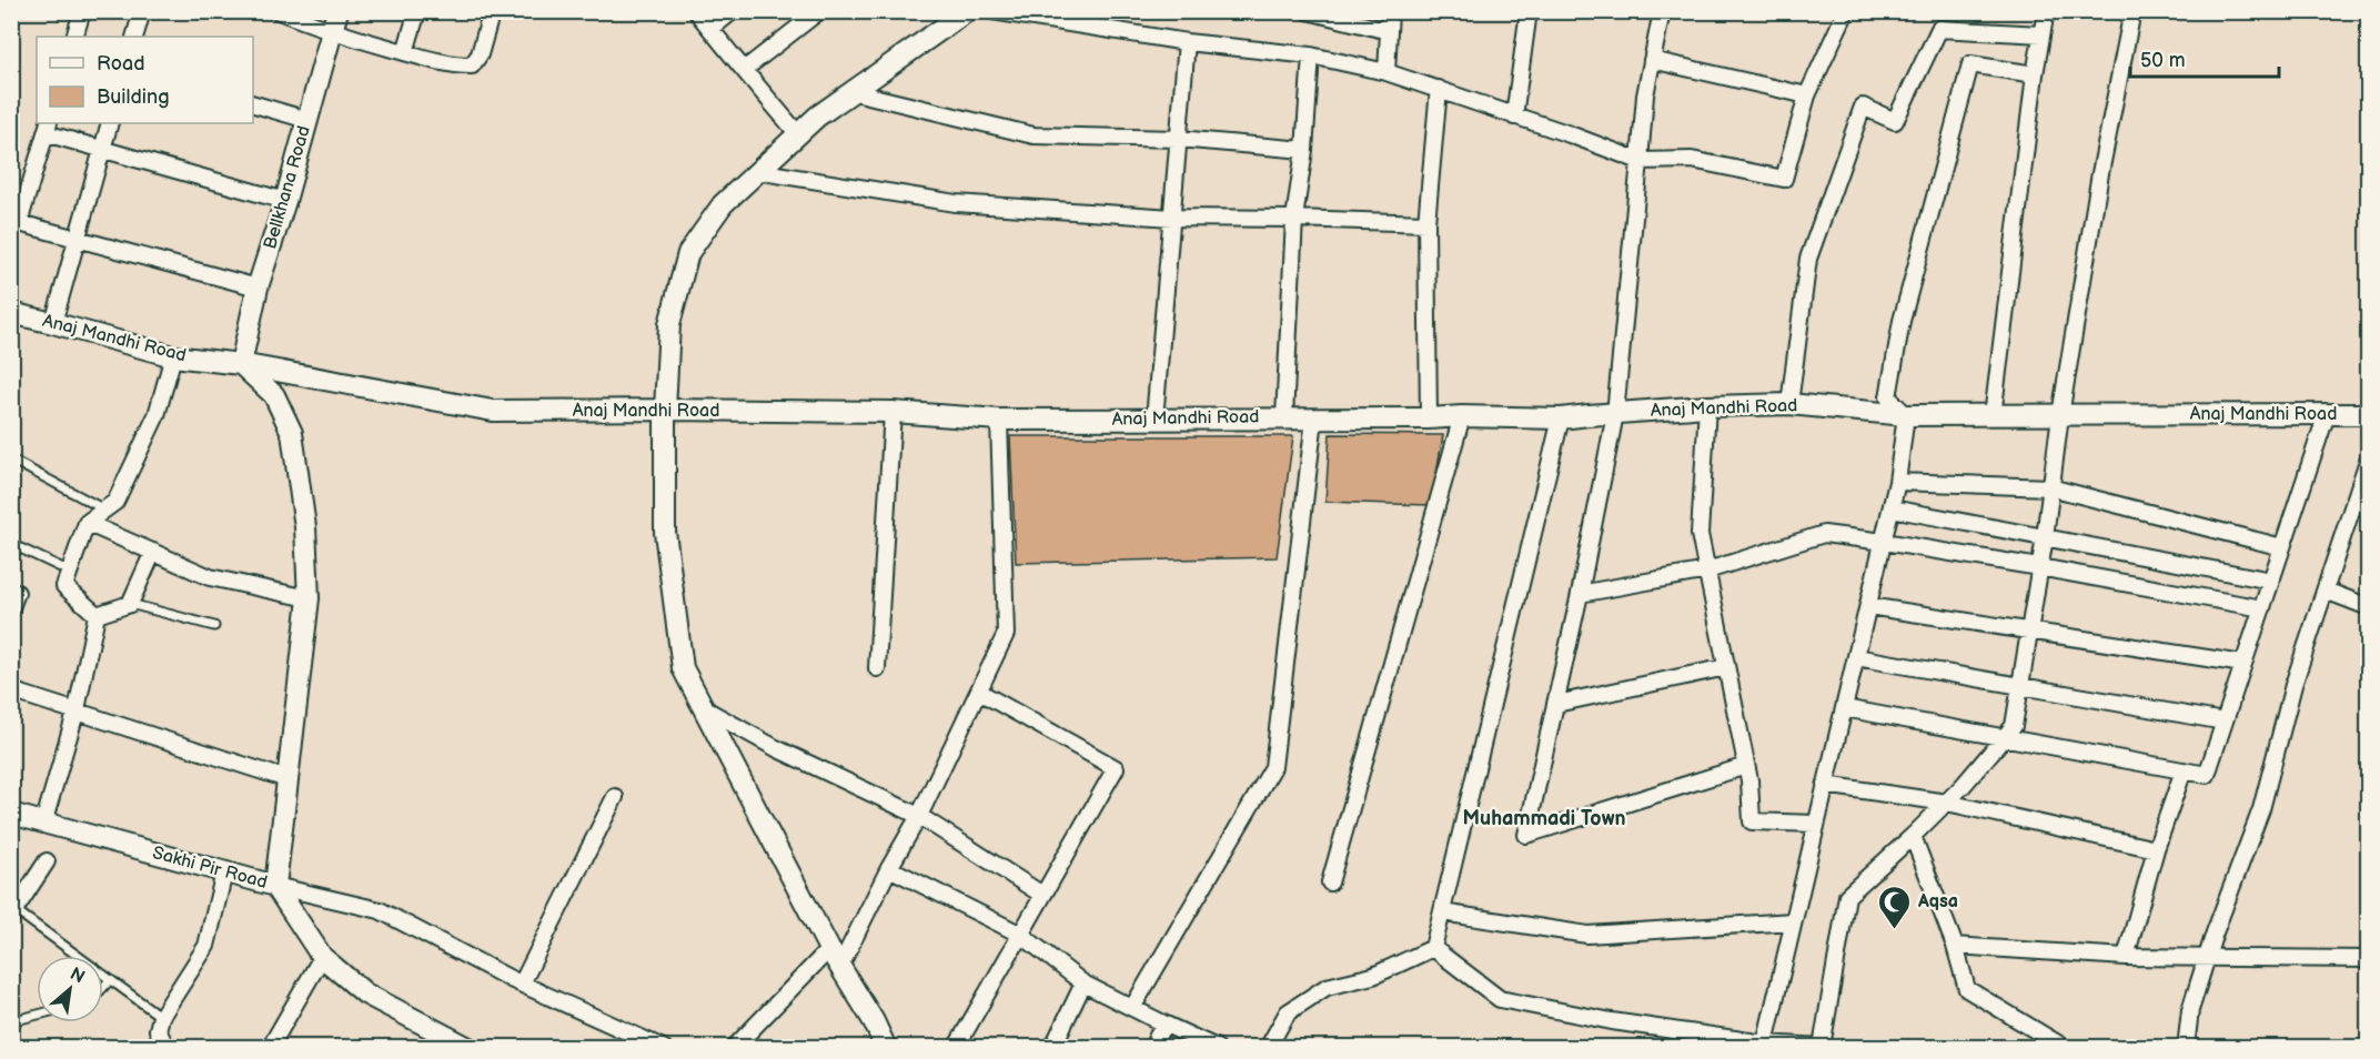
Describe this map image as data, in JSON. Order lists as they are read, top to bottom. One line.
{"streets":{"street":["Bellkhana Road","Anaj Mandhi Road","Sakhi Pir Road"]},"crossings":[["Bellkhana Road","Anaj Mandhi Road"]],"districts":["Muhammadi Town"],"places":{"mosque":["Aqsa"]},"legend":["Road","Building"],"scale_bar":"50 m","north":"top right"}
